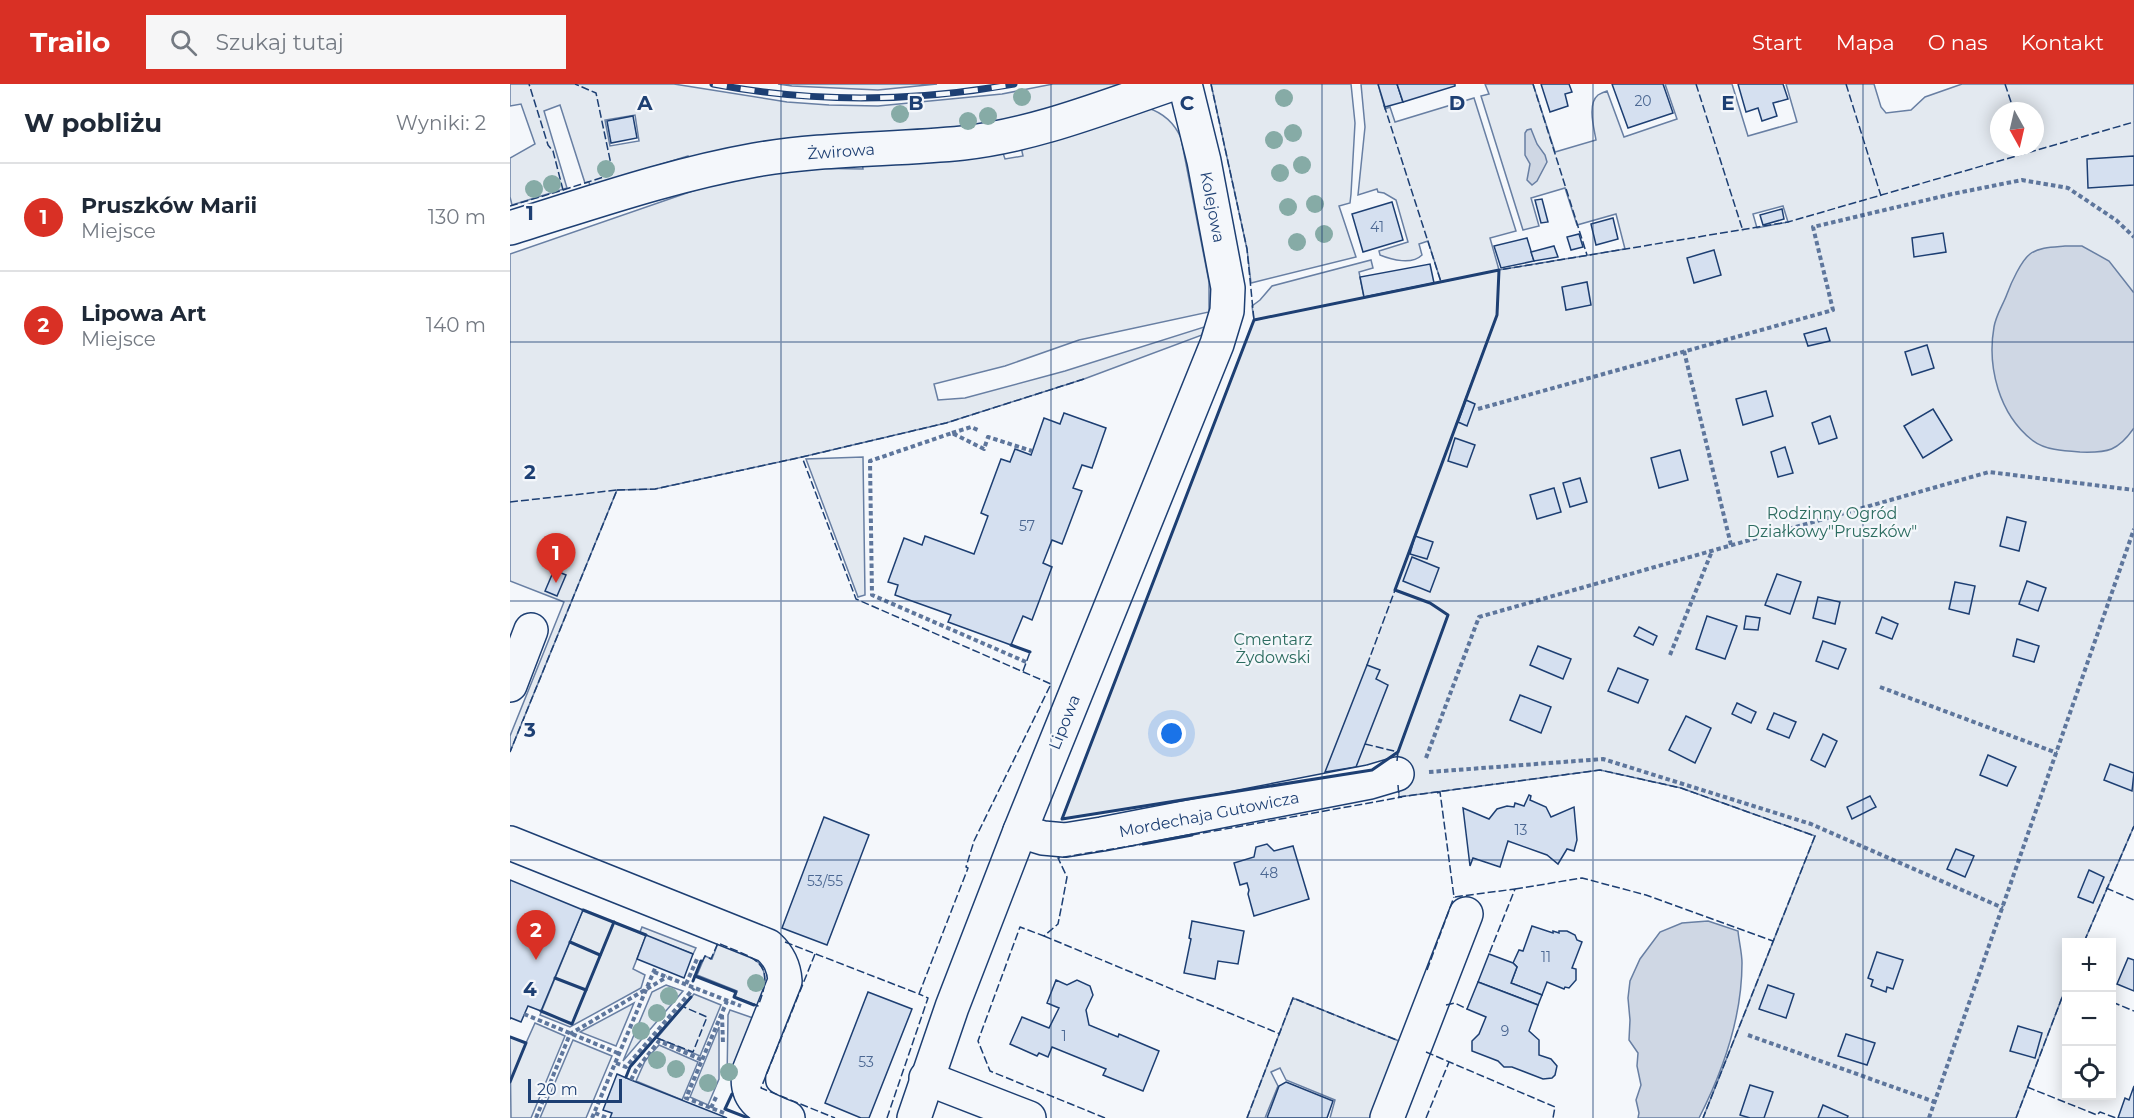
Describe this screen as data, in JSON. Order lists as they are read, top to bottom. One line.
{"streets":{"street":["Żwirowa","Kolejowa","Lipowa","Mordechaja Gutowicza"]},"crossings":[["Kolejowa","Lipowa"],["Lipowa","Mordechaja Gutowicza"]],"parks":["Rodzinny Ogród Działkowy\"Pruszków\"","Cmentarz Żydowski"],"house_numbers":["20","41","57","13","48","53/55","11","9","1","53"],"scale_bar":"20 m","north":"bottom","page":{"header":"Trailo","search":"Szukaj tutaj","nav":["Start","Mapa","O nas","Kontakt"],"heading":["W pobliżu","Wyniki: 2"],"list":[{"mark":"1","name":"Pruszków Marii","note":"Miejsce","value":"130 m"},{"mark":"2","name":"Lipowa Art","note":"Miejsce","value":"140 m"}],"pins":["1","2"],"map_buttons":["+","−"],"scale":"20 m"},"grid":{"columns":["A","B","C","D","E"],"rows":["1","2","3","4"]}}
